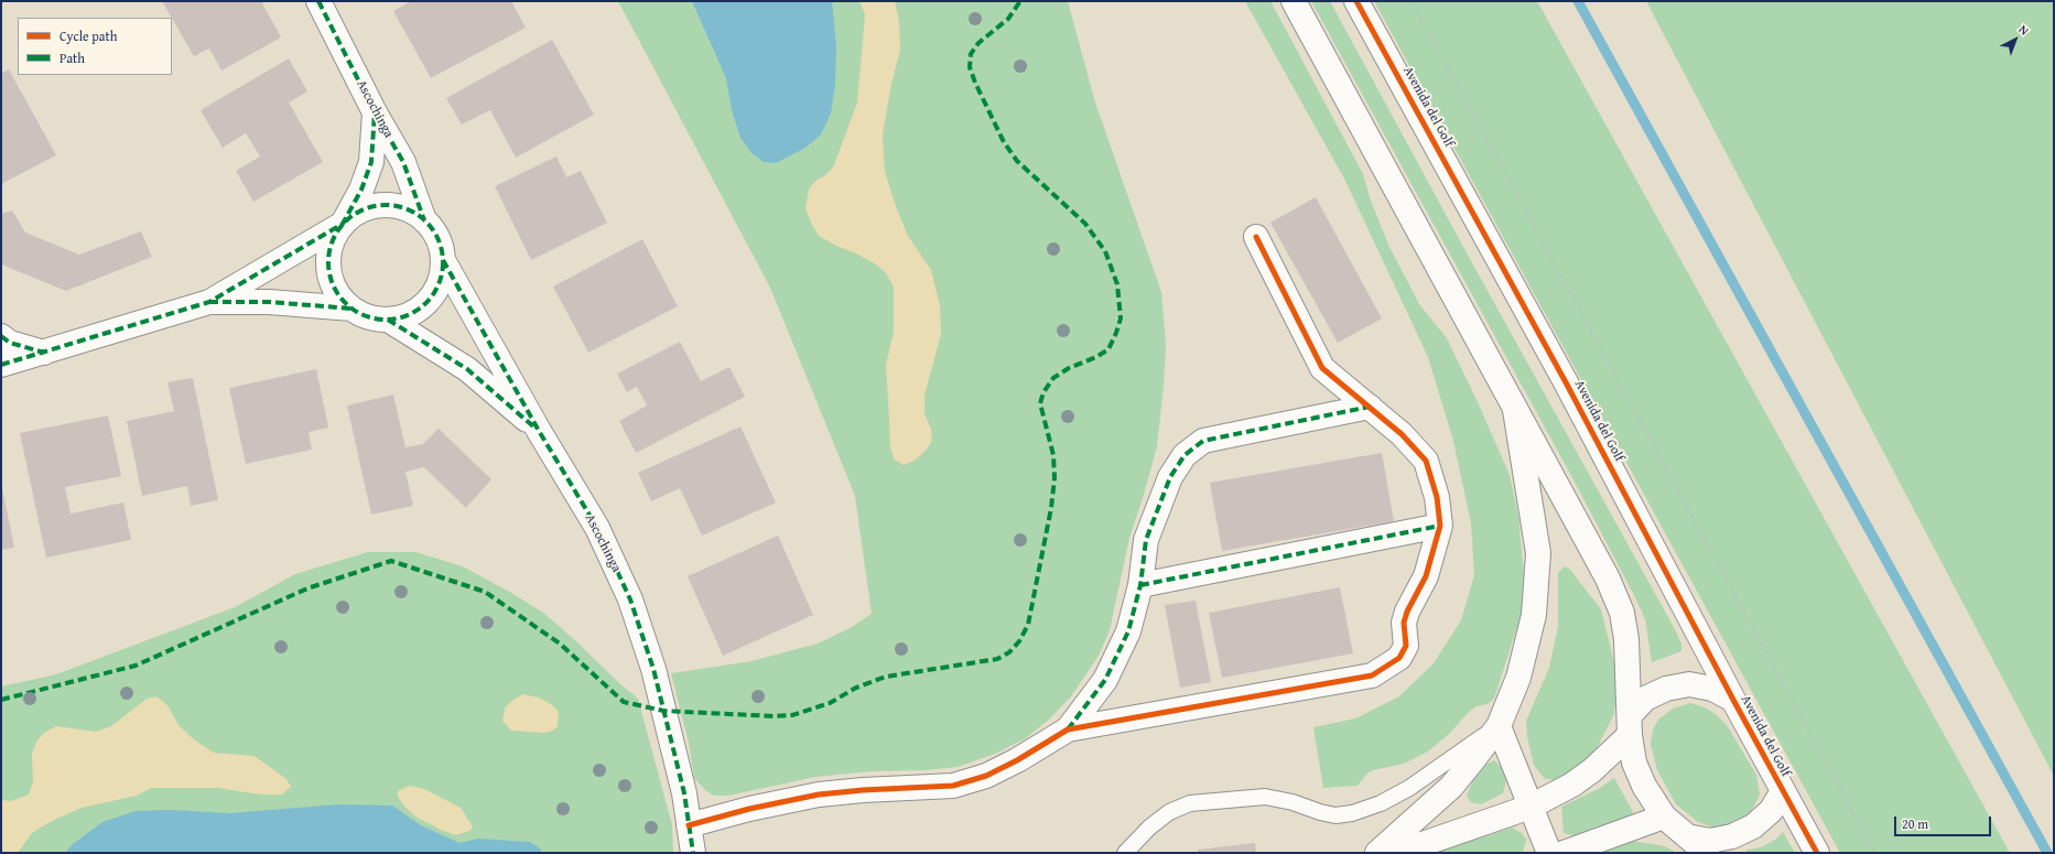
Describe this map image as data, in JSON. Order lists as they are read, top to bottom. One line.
{"streets":{"street":["Avenida del Golf","Ascochinga"]},"legend":["Cycle path","Path"],"scale_bar":"20 m","north":"top right"}
